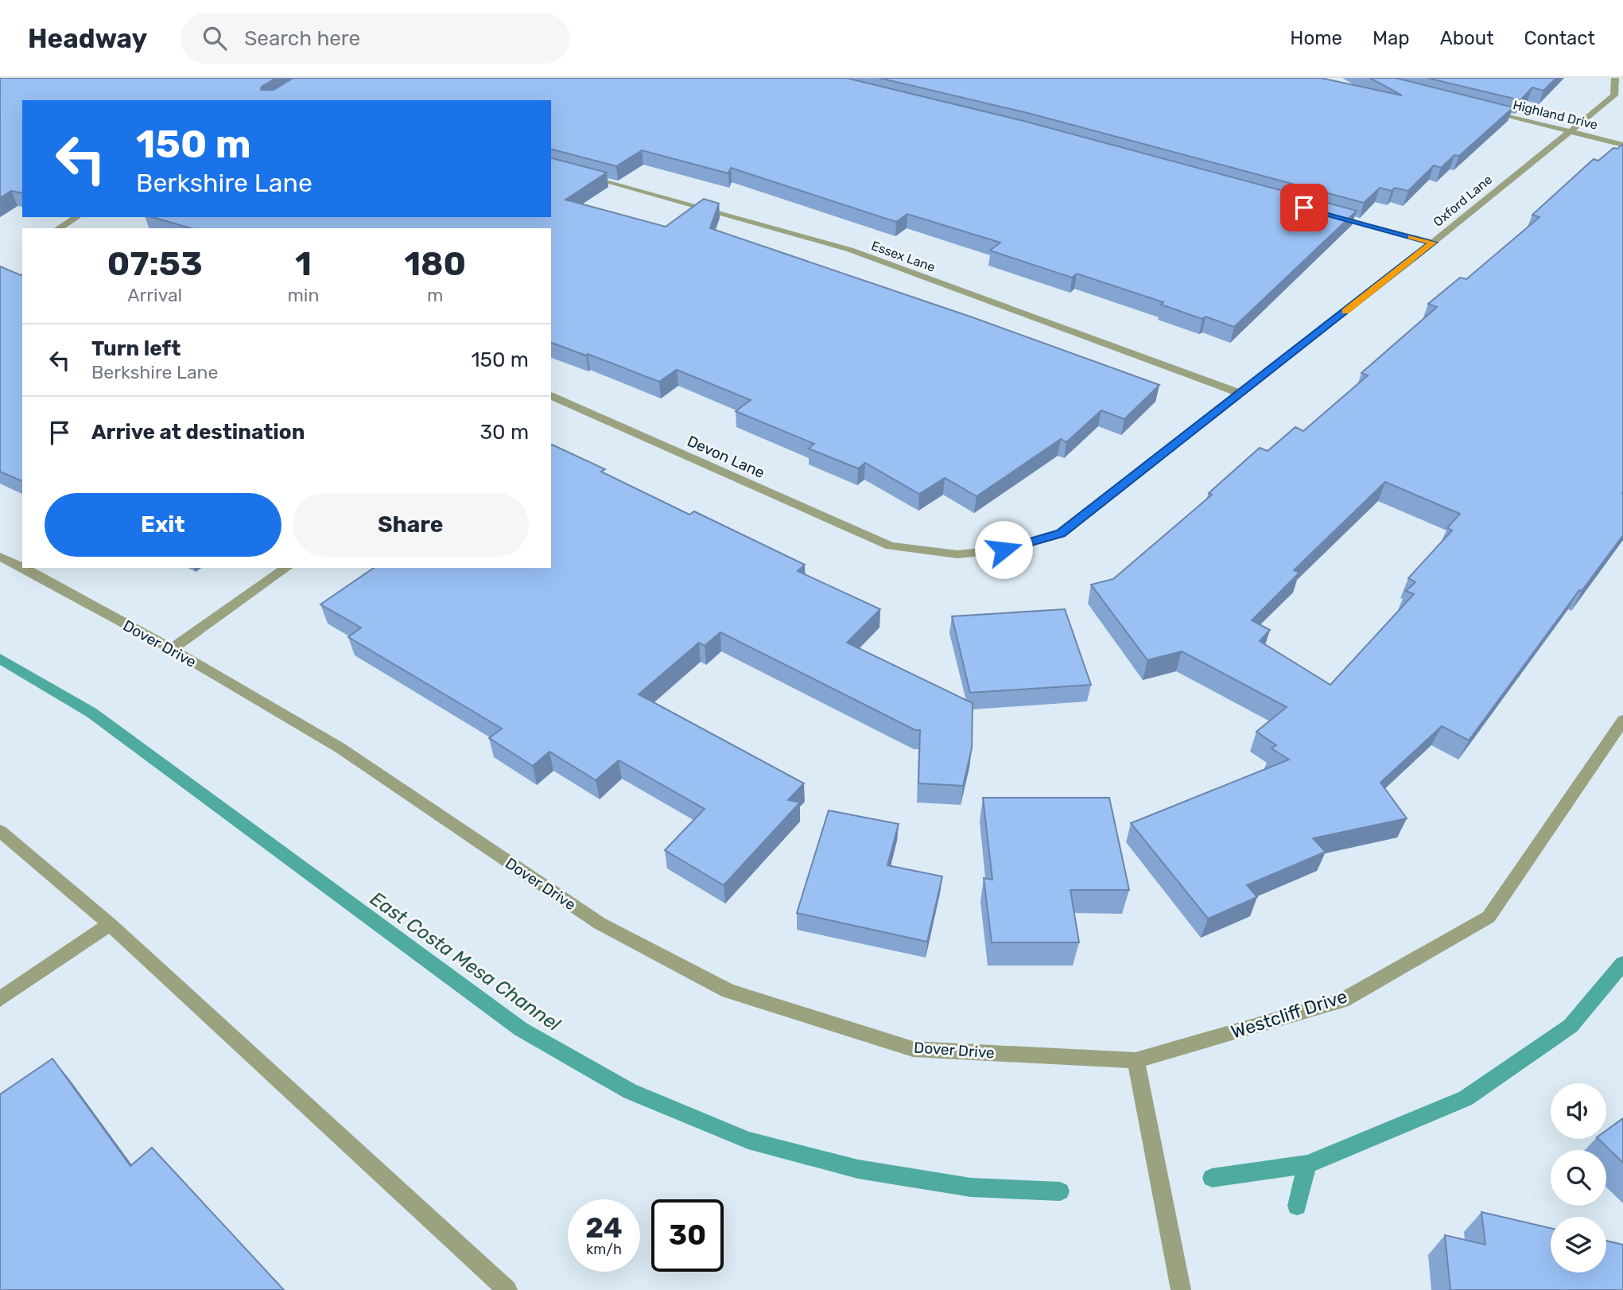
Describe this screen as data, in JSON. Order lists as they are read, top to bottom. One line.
{"streets":{"street":["Highland Drive","Oxford Lane","Essex Lane","Devon Lane","Dover Drive","Westcliff Drive"]},"crossings":[["Highland Drive","Oxford Lane"],["Oxford Lane","Essex Lane"],["Oxford Lane","Devon Lane"],["Dover Drive","Westcliff Drive"]],"water":["East Costa Mesa Channel"],"page":{"header":"Headway","search":"Search here","nav":["Home","Map","About","Contact"],"turn":["150 m","Berkshire Lane"],"eta":["07:53","Arrival","1","min","180","m"],"list":[{"name":"Turn left","note":"Berkshire Lane","value":"150 m"},{"name":"Arrive at destination","value":"30 m"}],"buttons":["Exit","Share"],"speed":"24 km/h","limit":"30"}}
